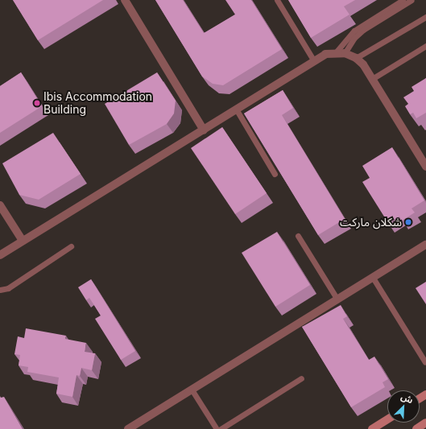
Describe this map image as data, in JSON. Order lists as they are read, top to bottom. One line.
{"places":["Ibis Accommodation Building","شكلان ماركت"],"north":"top right"}
